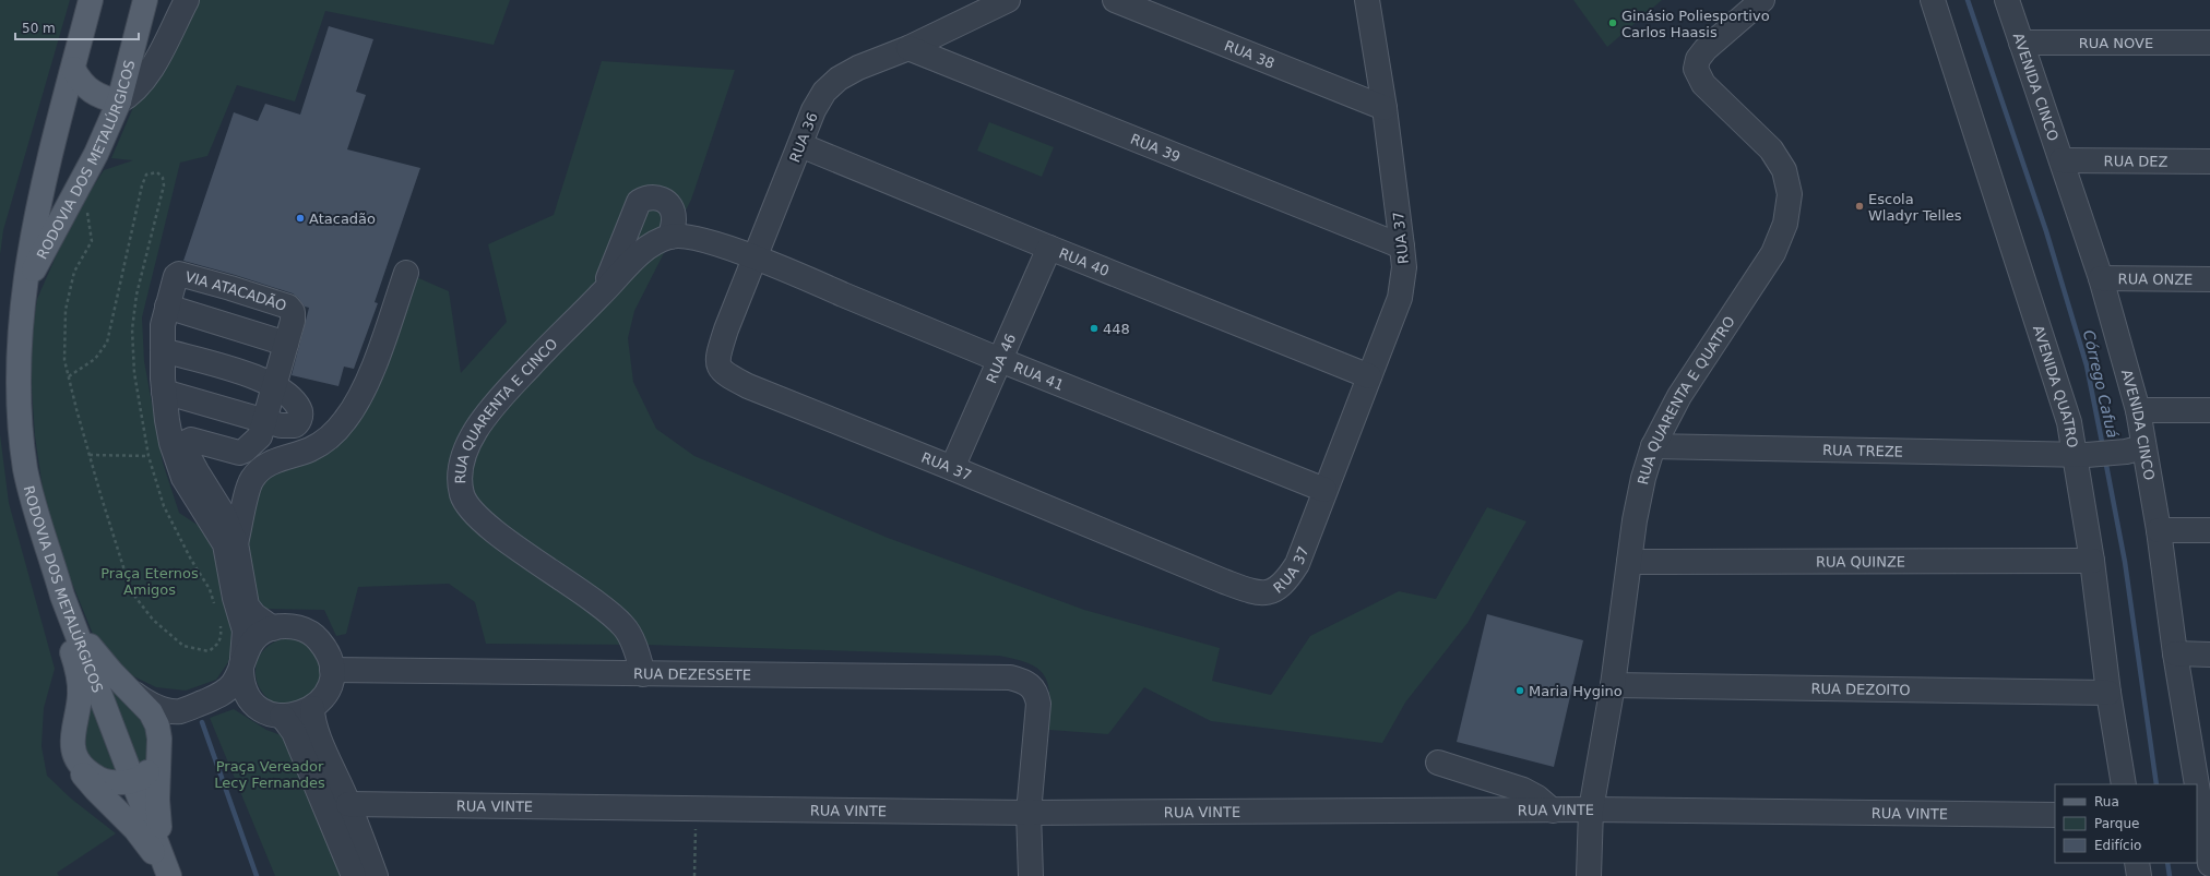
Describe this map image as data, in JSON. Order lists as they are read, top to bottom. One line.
{"streets":{"main road":["RODOVIA DOS METALÚRGICOS"],"street":["RUA NOVE","RUA 38","AVENIDA CINCO","RUA 36","RUA 39","RUA DEZ","RUA 37","RUA 40","RUA ONZE","VIA ATACADÃO","RUA 46","RUA 41","AVENIDA QUATRO","RUA QUARENTA E QUATRO","RUA QUARENTA E CINCO","RUA TREZE","RUA QUINZE","RUA DEZESSETE","RUA DEZOITO","RUA VINTE"]},"crossings":[["RUA NOVE","AVENIDA CINCO"],["RUA 38","RUA 37"],["AVENIDA CINCO","RUA DEZ"],["AVENIDA CINCO","RUA ONZE"],["AVENIDA CINCO","RUA TREZE"],["RUA 36","RUA 39"],["RUA 36","RUA 37"],["RUA 36","RUA 40"],["RUA 36","RUA 41"],["RUA 36","RUA QUARENTA E CINCO"],["RUA 39","RUA 37"],["RUA 37","RUA 40"],["RUA 37","RUA 46"],["RUA 37","RUA 41"],["RUA 40","RUA 46"],["VIA ATACADÃO","RUA DEZESSETE"],["RUA 46","RUA 41"],["RUA 41","RUA QUARENTA E CINCO"],["AVENIDA QUATRO","RUA TREZE"],["AVENIDA QUATRO","RUA QUINZE"],["AVENIDA QUATRO","RUA DEZOITO"],["RUA QUARENTA E QUATRO","RUA TREZE"],["RUA QUARENTA E QUATRO","RUA QUINZE"],["RUA QUARENTA E QUATRO","RUA DEZOITO"],["RUA QUARENTA E QUATRO","RUA VINTE"],["RUA QUARENTA E CINCO","RUA DEZESSETE"],["RUA DEZESSETE","RUA VINTE"]],"water":["Córrego Cafuá"],"parks":["Praça Eternos Amigos","Praça Vereador Lecy Fernandes"],"places":["Ginásio Poliesportivo Carlos Haasis","Escola Wladyr Telles","Atacadão","448","Maria Hygino"],"legend":["Rua","Parque","Edifício"],"scale_bar":"50 m"}
